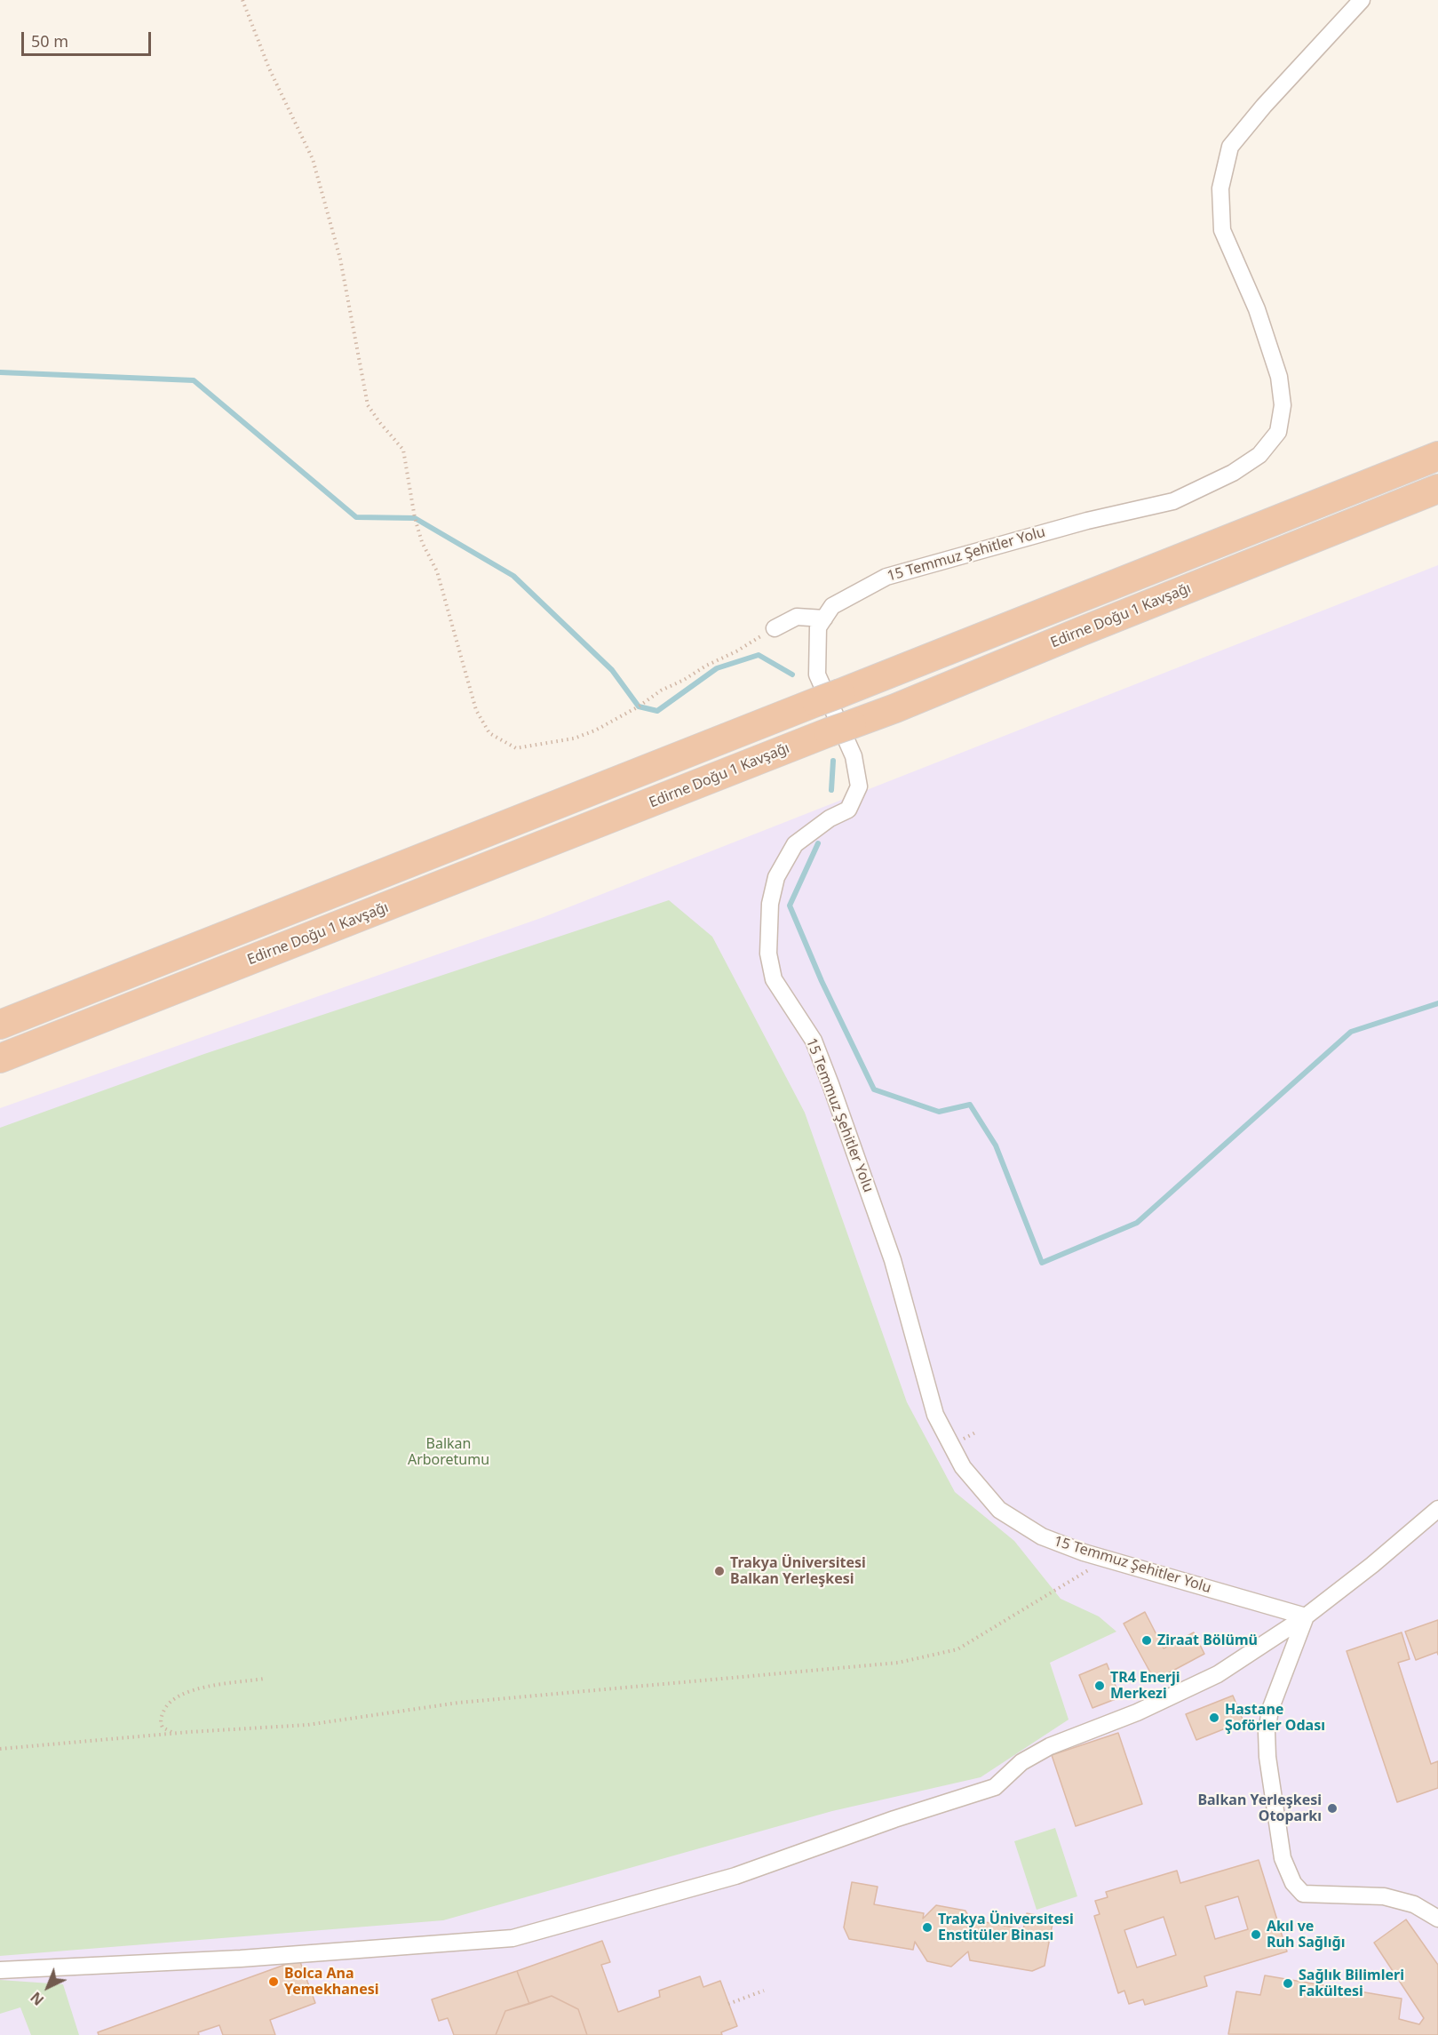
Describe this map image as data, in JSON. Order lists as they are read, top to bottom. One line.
{"streets":{"highway":["Edirne Doğu 1 Kavşağı"],"street":["15 Temmuz Şehitler Yolu"]},"parks":["Balkan Arboretumu"],"places":["Trakya Üniversitesi Balkan Yerleşkesi","Ziraat Bölümü","TR4 Enerji Merkezi","Hastane Şoförler Odası","Balkan Yerleşkesi Otoparkı","Trakya Üniversitesi Enstitüler Binası","Akıl ve Ruh Sağlığı","Bolca Ana Yemekhanesi","Sağlık Bilimleri Fakültesi"],"scale_bar":"50 m","north":"bottom left"}
